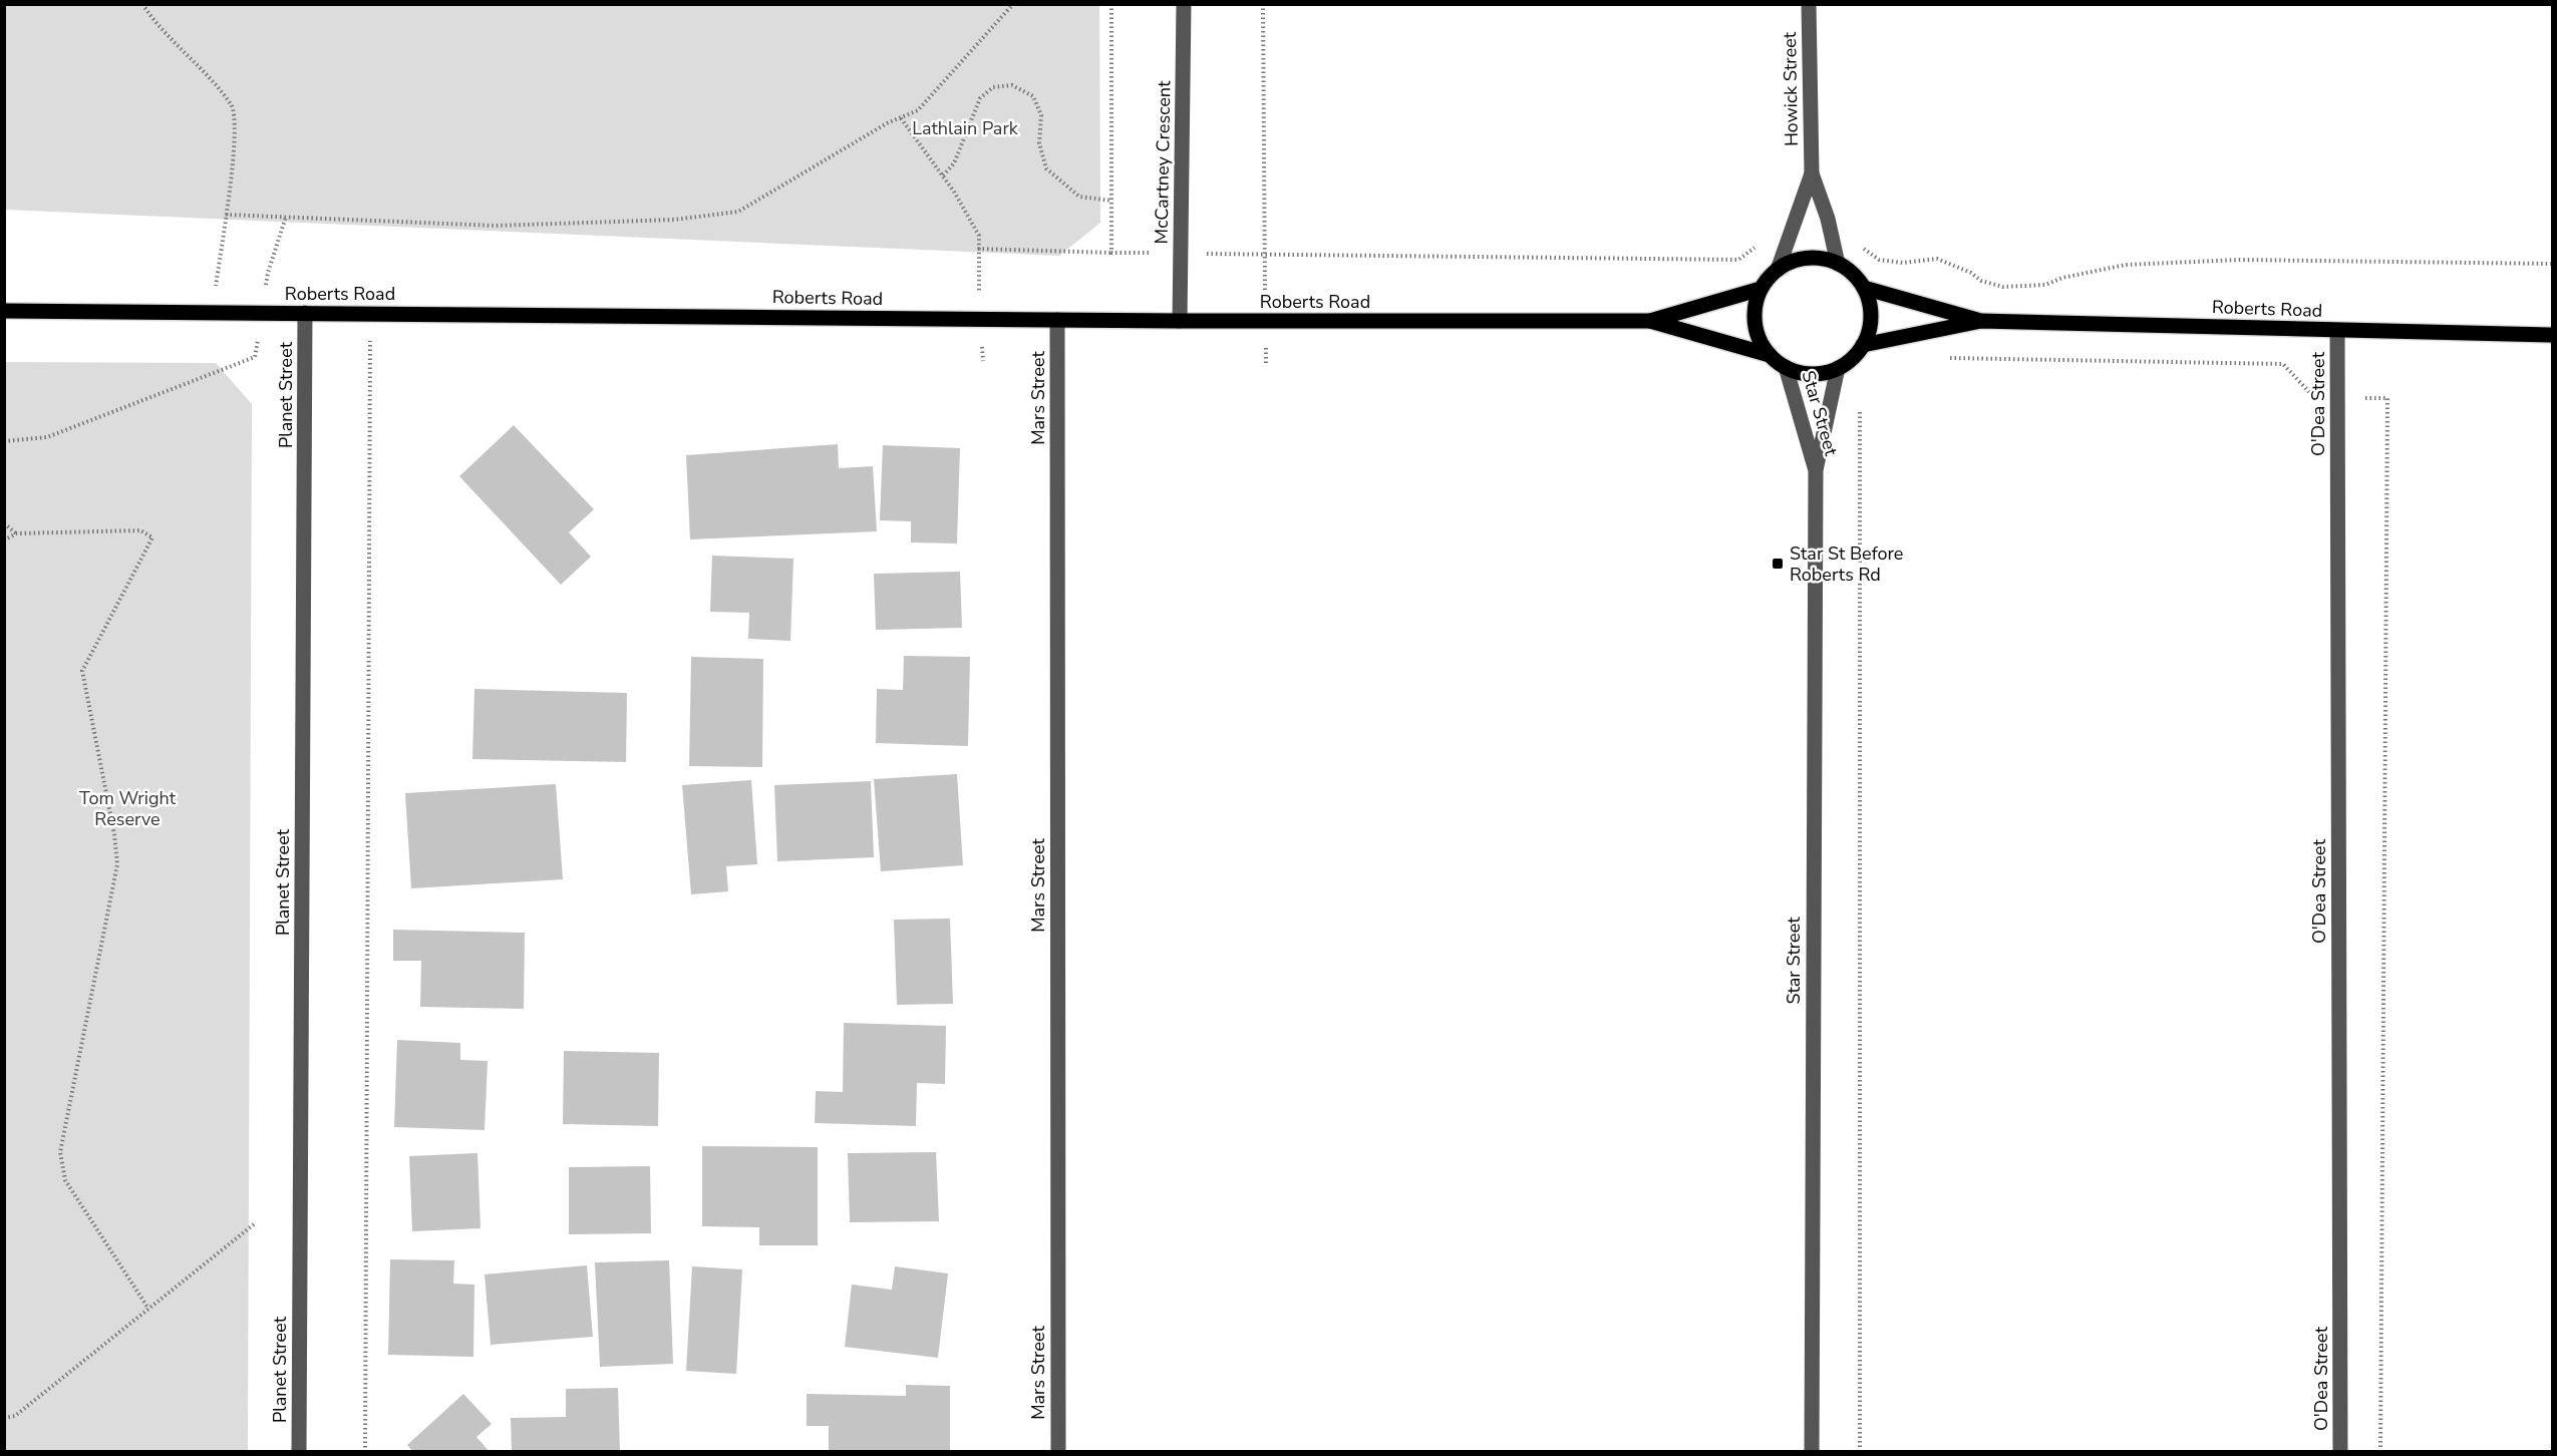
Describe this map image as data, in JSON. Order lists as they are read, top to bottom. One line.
{"streets":{"main road":["Roberts Road"],"street":["Howick Street","McCartney Crescent","Planet Street","Mars Street","O'Dea Street","Star Street"]},"crossings":[["Howick Street","Roberts Road"],["Howick Street","Star Street"],["McCartney Crescent","Roberts Road"],["Roberts Road","Planet Street"],["Roberts Road","Mars Street"],["Roberts Road","O'Dea Street"],["Roberts Road","Star Street"]],"parks":["Lathlain Park","Tom Wright Reserve"],"places":{"transit":["Star St Before Roberts Rd"]}}
